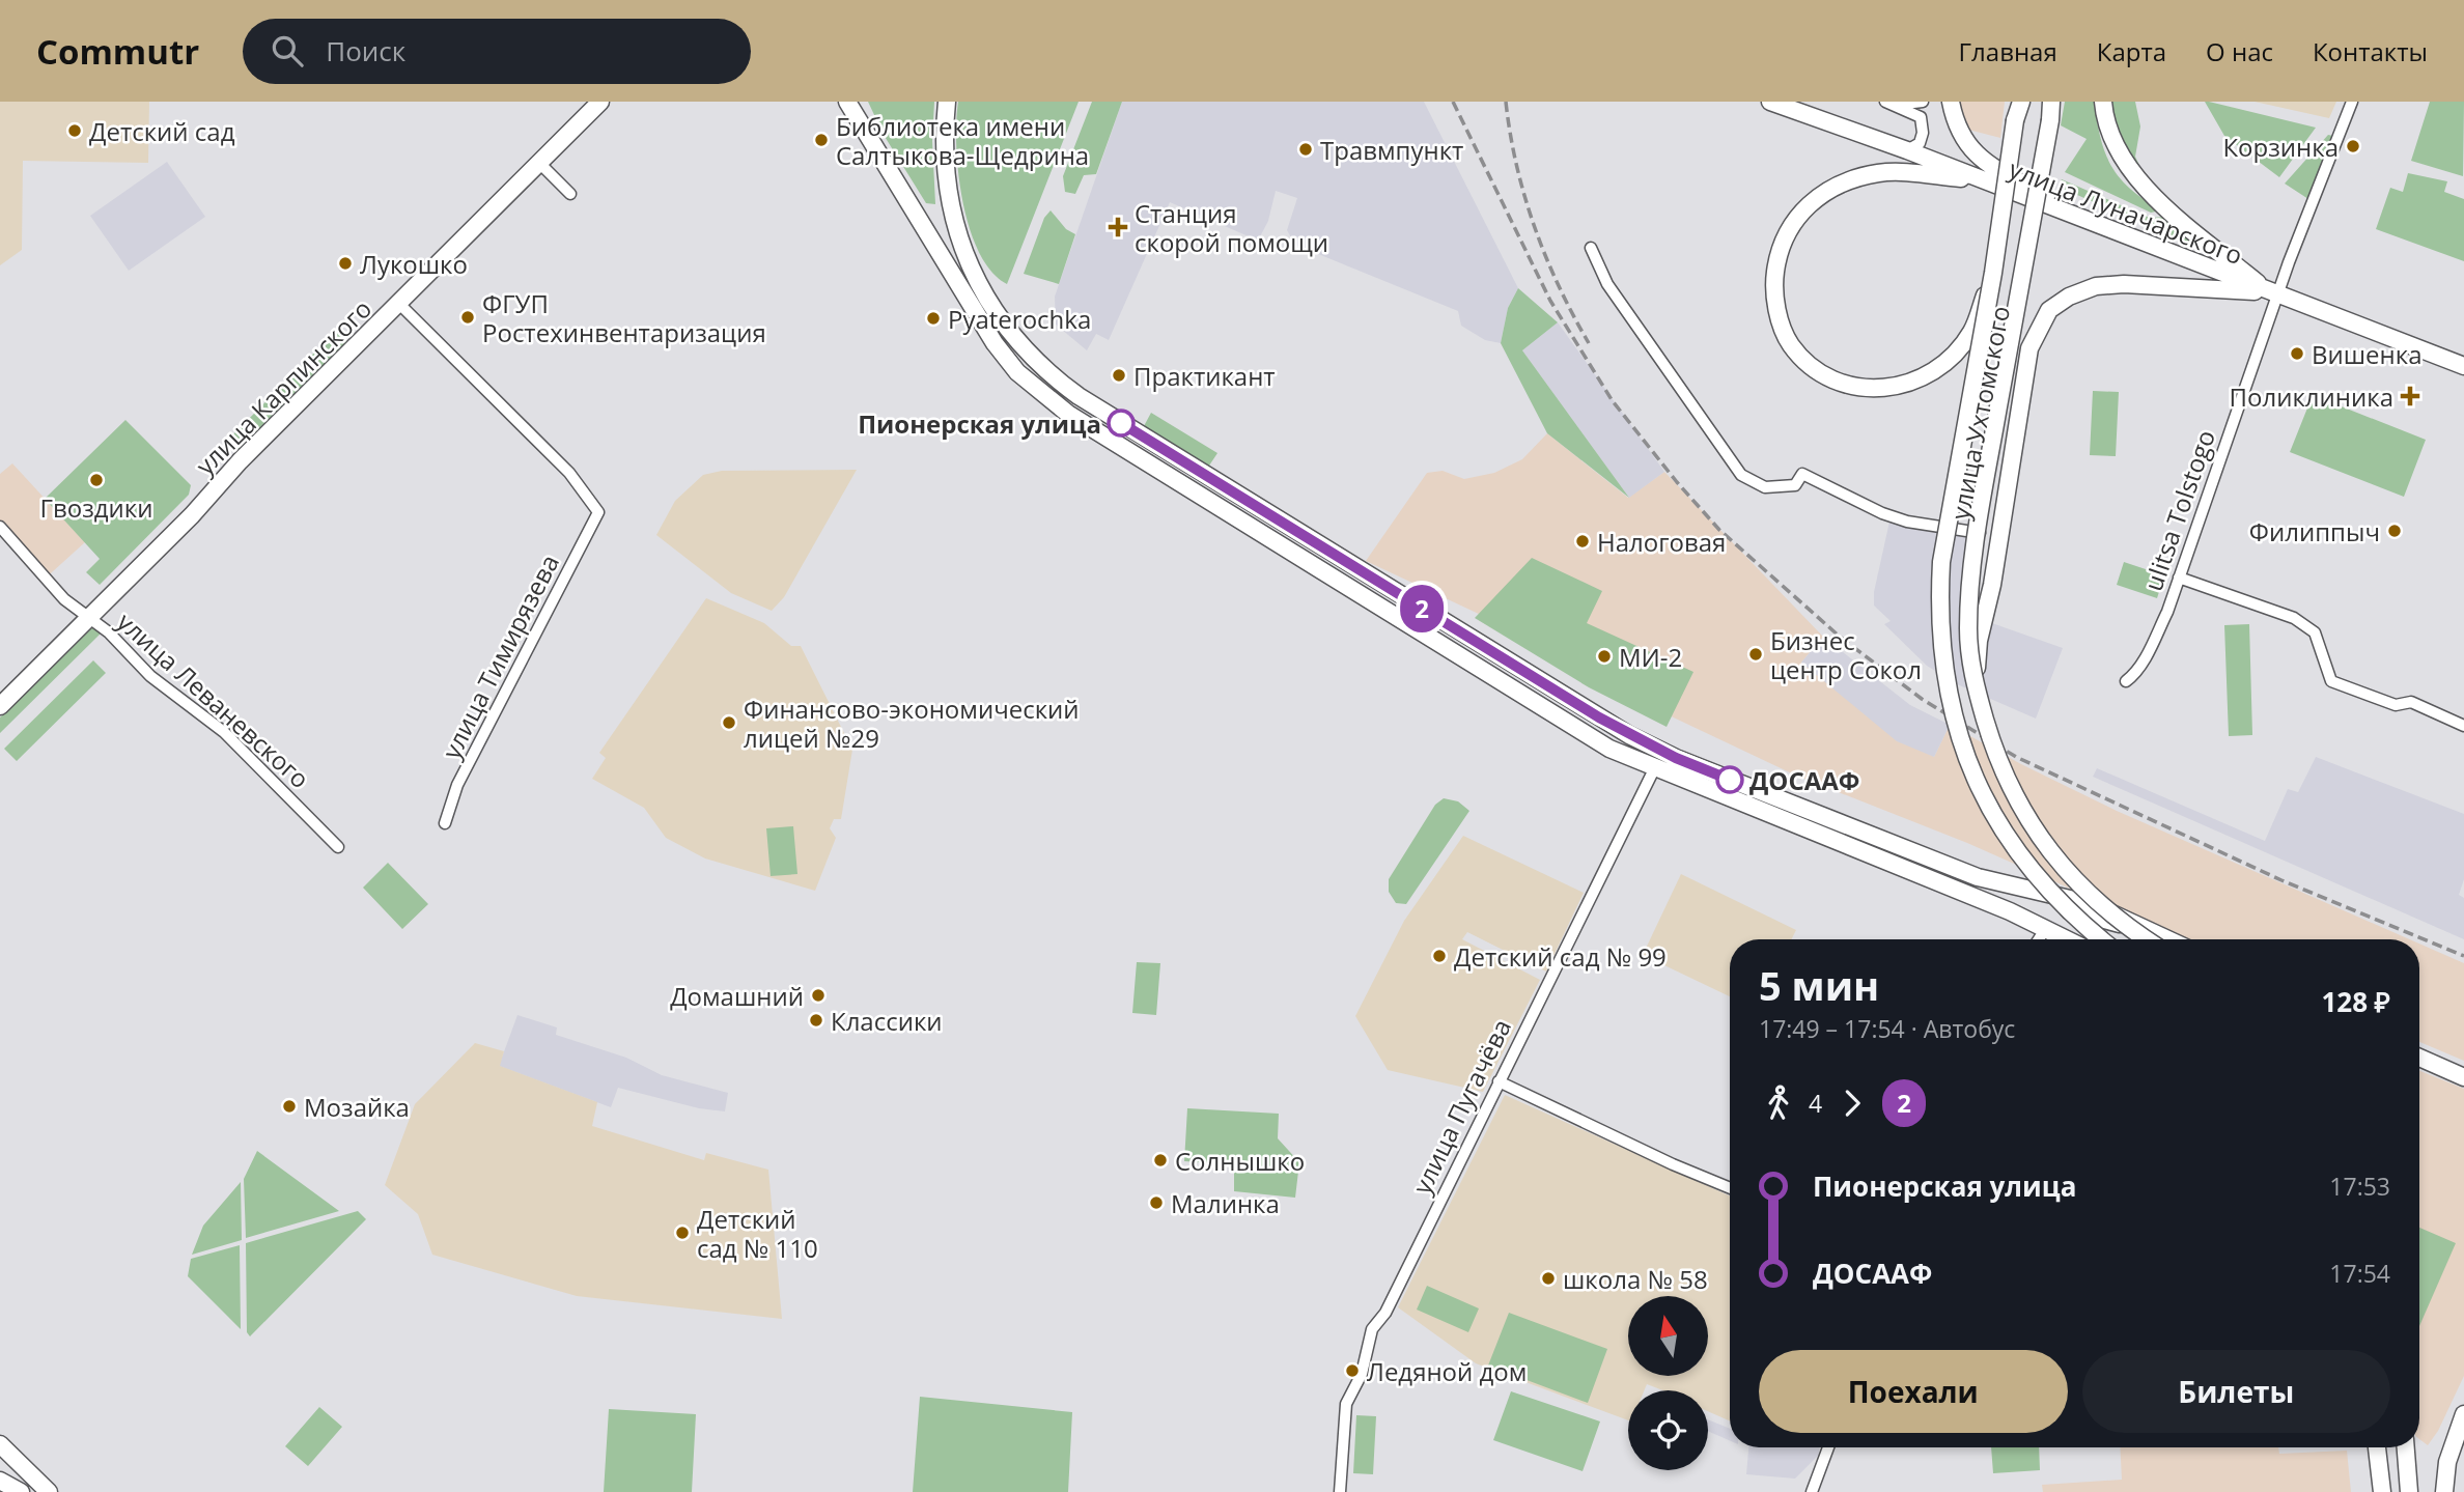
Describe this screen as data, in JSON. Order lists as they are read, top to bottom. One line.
{"streets":{"main road":["улица Луначарского","улица Карпинского","улица Пугачёва"],"street":["улица Ухтомского","ulitsa Tolstogo","улица Тимирязева","улица Леваневского"]},"crossings":[["улица Луначарского","улица Ухтомского"],["улица Луначарского","ulitsa Tolstogo"],["улица Карпинского","улица Тимирязева"],["улица Карпинского","улица Леваневского"]],"places":{"other":["Детский сад","Библиотека имени Салтыкова-Щедрина","Корзинка","Травмпункт","Лукошко","ФГУП Ростехинвентаризация","Pyaterochka","Вишенка","Практикант","Пионерская улица","Гвоздики","Филиппыч","Налоговая","Бизнес центр Сокол","МИ-2","Финансово-экономический лицей №29","ДОСААФ","Детский сад № 99","Домашний","Классики","Мозайка","Солнышко","Малинка","Детский сад № 110","школа № 58","Ледяной дом"],"health":["Станция скорой помощи","Поликлиника"]},"lines":["bus line 2"],"north":"top","page":{"header":"Commutr","search":"Поиск","nav":["Главная","Карта","О нас","Контакты"],"on_map":"2","heading":["5 мин","17:49 – 17:54 · Автобус","128 ₽"],"legs":["4","2"],"list":[{"name":"Пионерская улица","value":"17:53"},{"name":"ДОСААФ","value":"17:54"}],"buttons":["Поехали","Билеты"]}}
